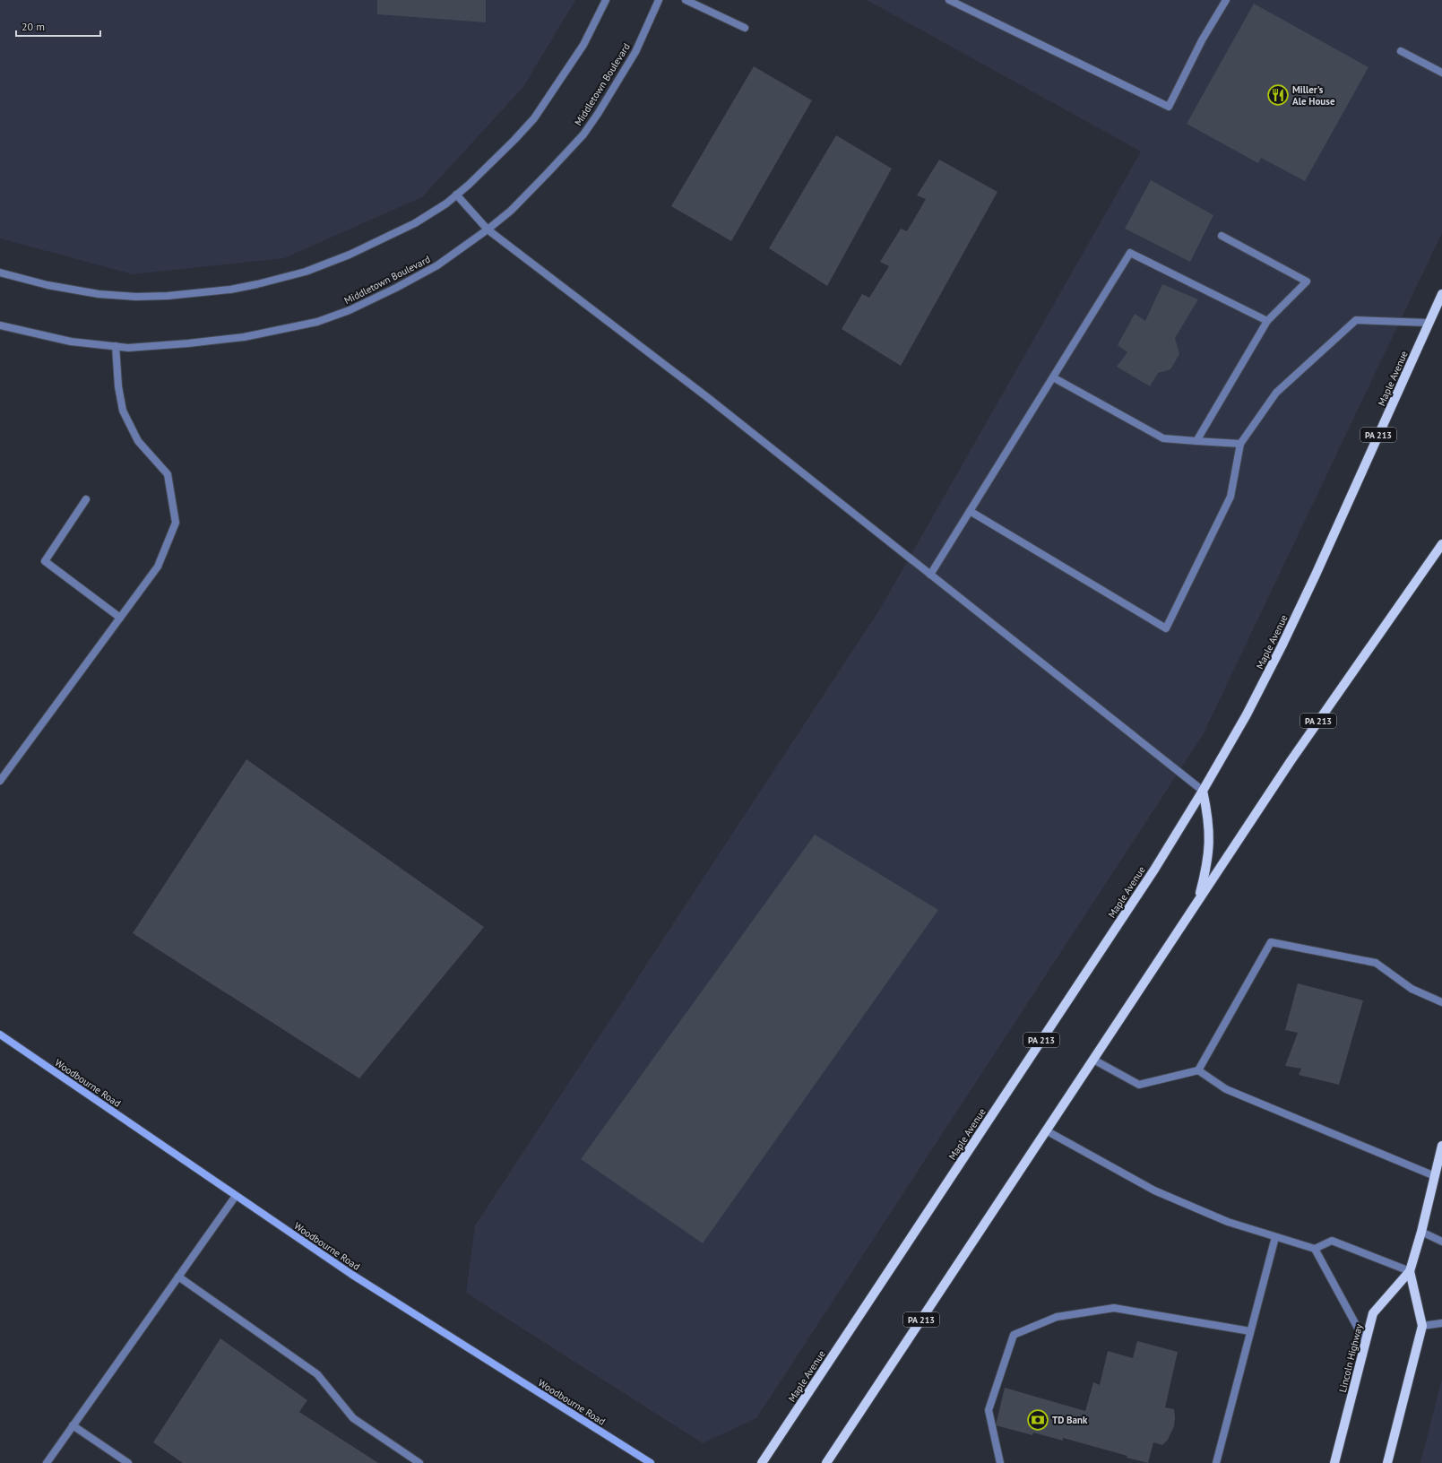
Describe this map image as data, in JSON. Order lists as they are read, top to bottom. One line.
{"streets":{"main road":["Maple Avenue","PA 213","Woodbourne Road","Lincoln Highway"],"street":["Middletown Boulevard"]},"places":{"restaurant":["Miller's Ale House"],"bank":["TD Bank"]},"scale_bar":"20 m"}
